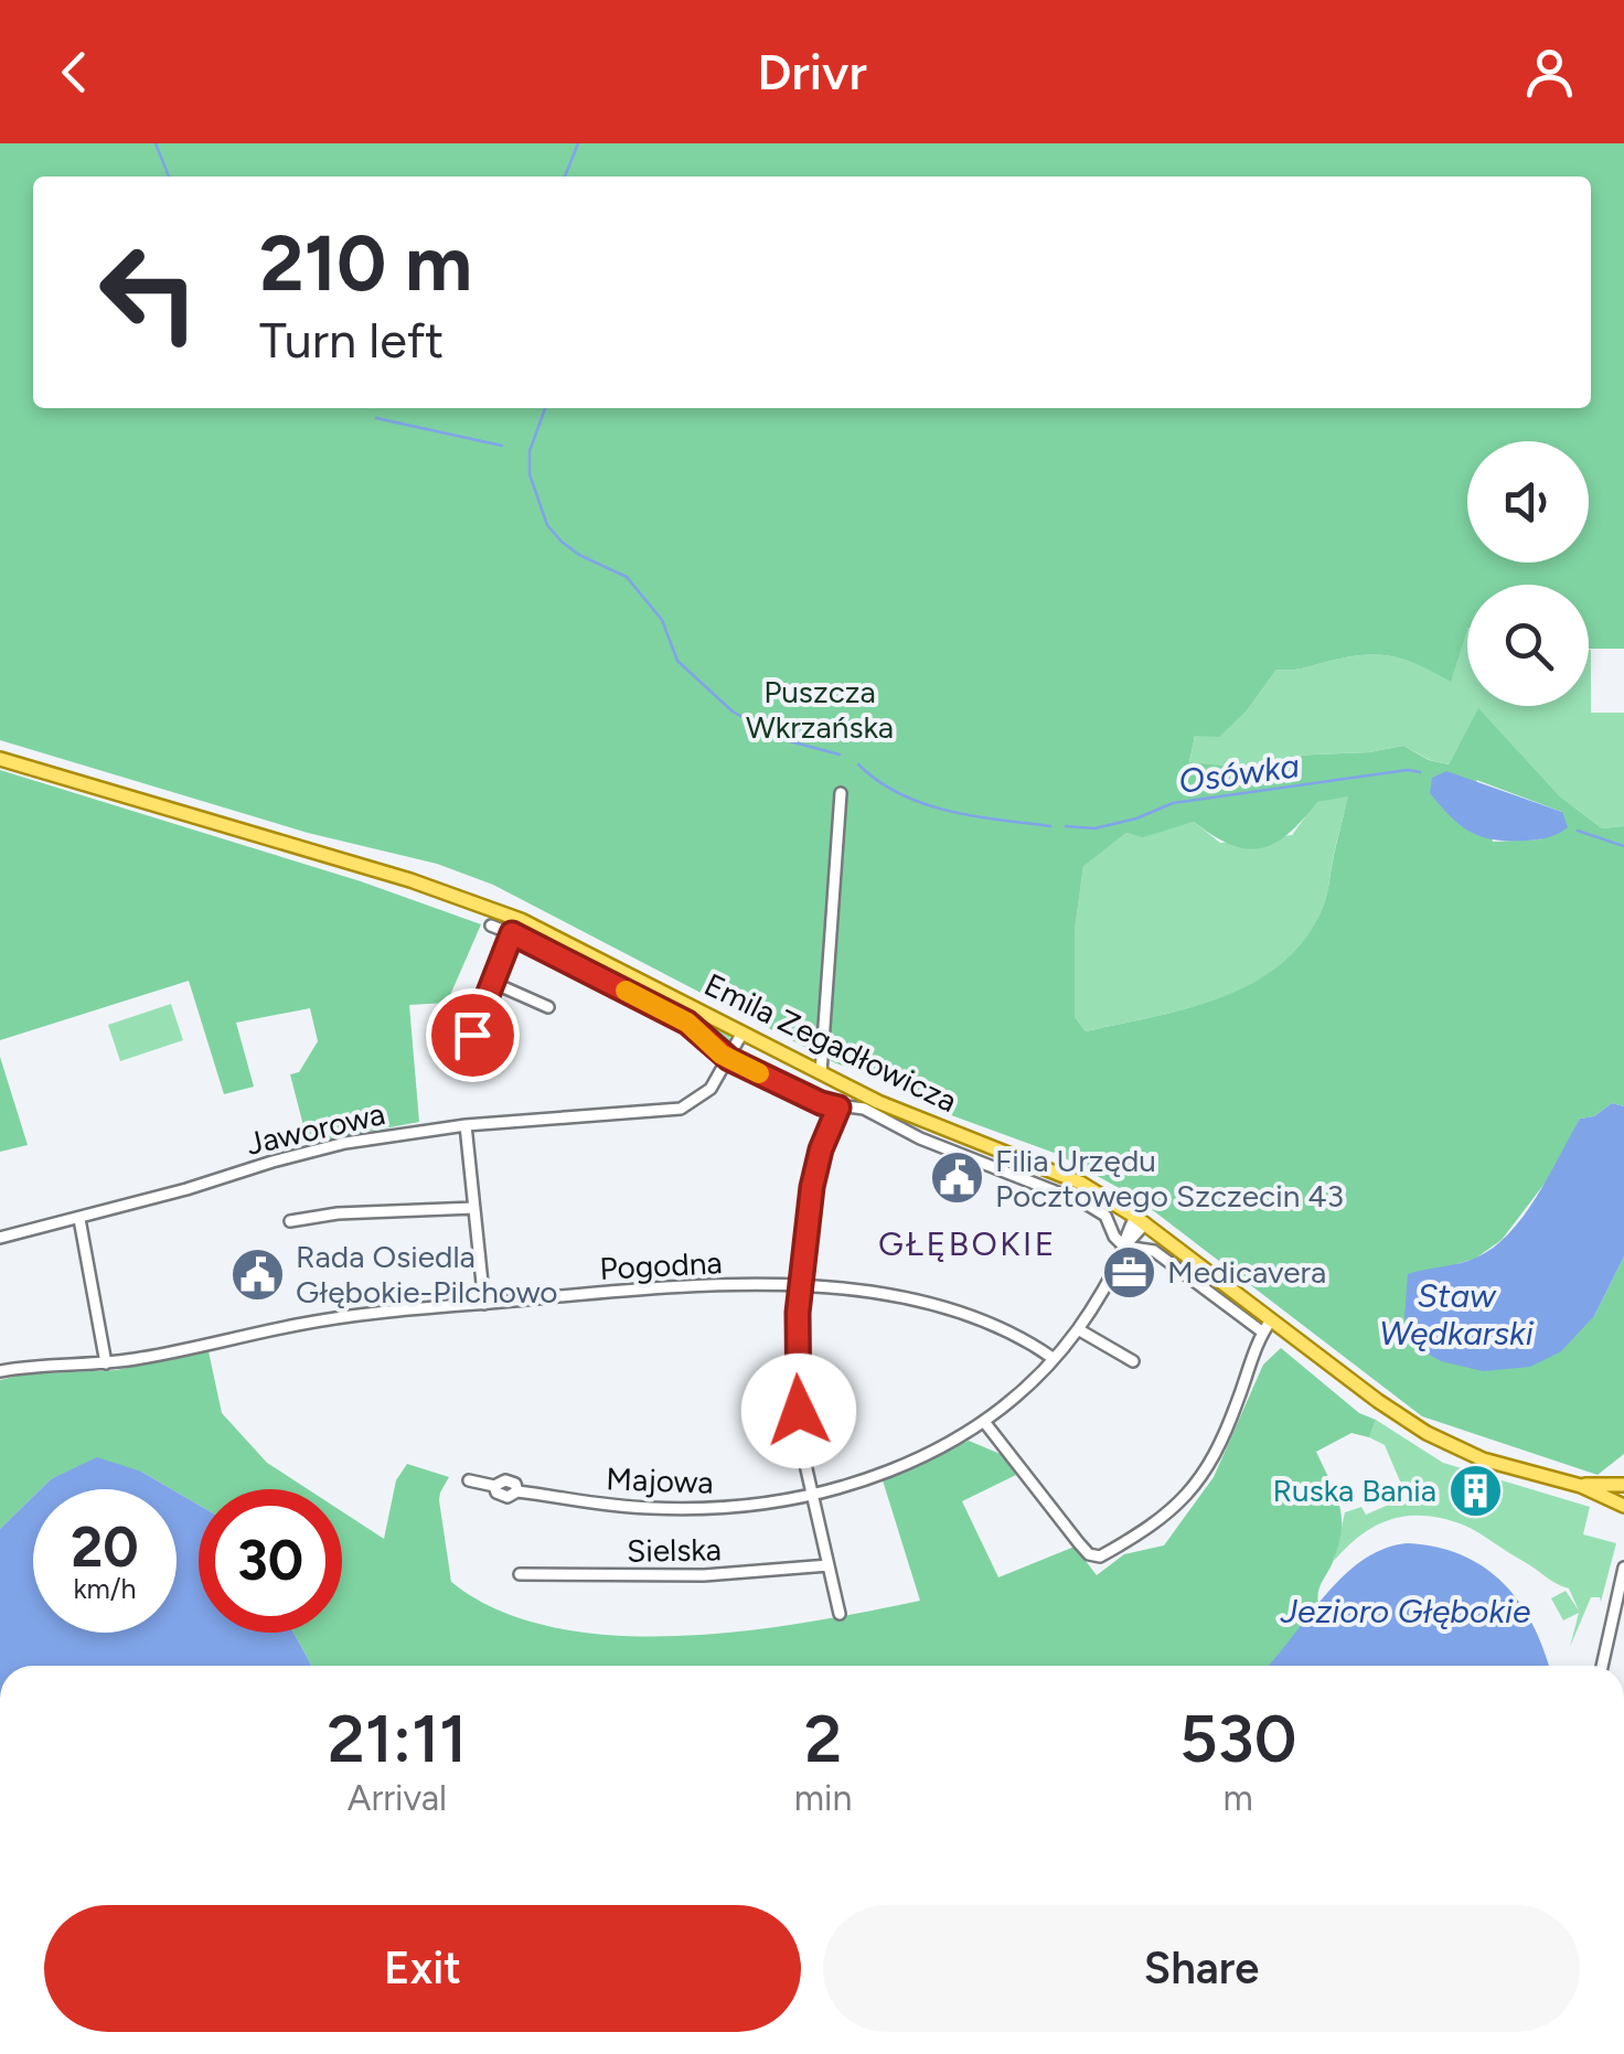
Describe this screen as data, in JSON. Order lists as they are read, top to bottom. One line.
{"streets":{"main road":["Emila Zegadłowicza"],"street":["Jaworowa","Pogodna","Majowa","Sielska"]},"crossings":[["Emila Zegadłowicza","Jaworowa"],["Emila Zegadłowicza","Majowa"],["Pogodna","Majowa"]],"districts":["GŁĘBOKIE"],"water":["Osówka","Staw Wędkarski","Jezioro Głębokie"],"parks":["Puszcza Wkrzańska"],"places":{"public building":["Filia Urzędu Pocztowego Szczecin 43","Rada Osiedla Głębokie-Pilchowo"],"office":["Medicavera"],"building":["Ruska Bania"]},"page":{"header":"Drivr","turn":["210 m","Turn left"],"speed":"20 km/h","limit":"30","eta":["21:11","Arrival","2","min","530","m"],"buttons":["Exit","Share"]}}
